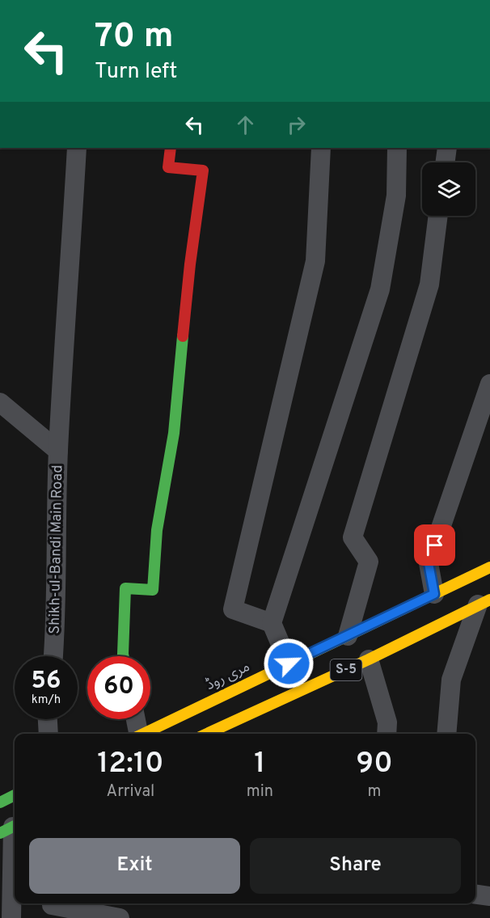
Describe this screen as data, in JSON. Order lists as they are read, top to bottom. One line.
{"streets":{"main road":["S-5","مری روڈ"],"street":["Shikh-ul-Bandi Main Road"]},"page":{"turn":["70 m","Turn left"],"speed":"56 km/h","limit":"60","eta":["12:10","Arrival","1","min","90","m"],"buttons":["Exit","Share"]}}
